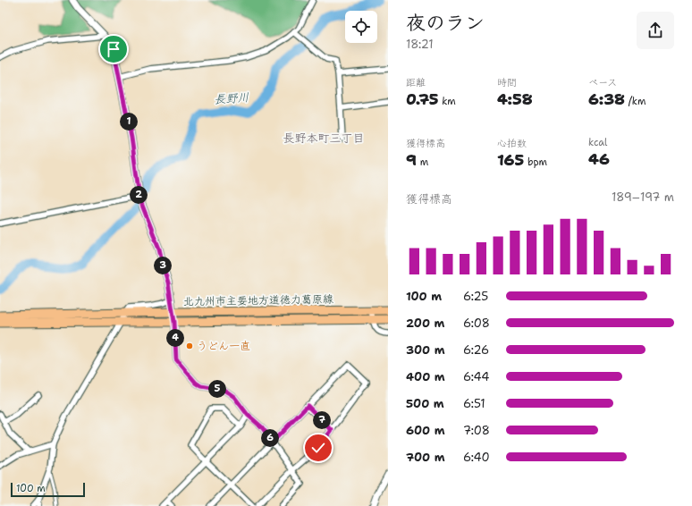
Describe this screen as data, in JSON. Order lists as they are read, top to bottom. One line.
{"streets":{"main road":["北九州市主要地方道徳力葛原線"]},"districts":["長野本町三丁目"],"water":["長野川"],"places":["うどん一直"],"scale_bar":"100 m","page":{"heading":["夜のラン","18:21"],"stats":[["距離","0.75 km"],["時間","4:58"],["ペース","6:38 /km"],["獲得標高","9 m"],["心拍数","165 bpm"],["kcal","46"]],"pins":["1","2","3","4","5","7","6"],"chart":["獲得標高","189–197 m"],"list":[{"name":"100 m","note":"6:25"},{"name":"200 m","note":"6:08"},{"name":"300 m","note":"6:26"},{"name":"400 m","note":"6:44"},{"name":"500 m","note":"6:51"},{"name":"600 m","note":"7:08"},{"name":"700 m","note":"6:40"}],"scale":"100 m"}}
